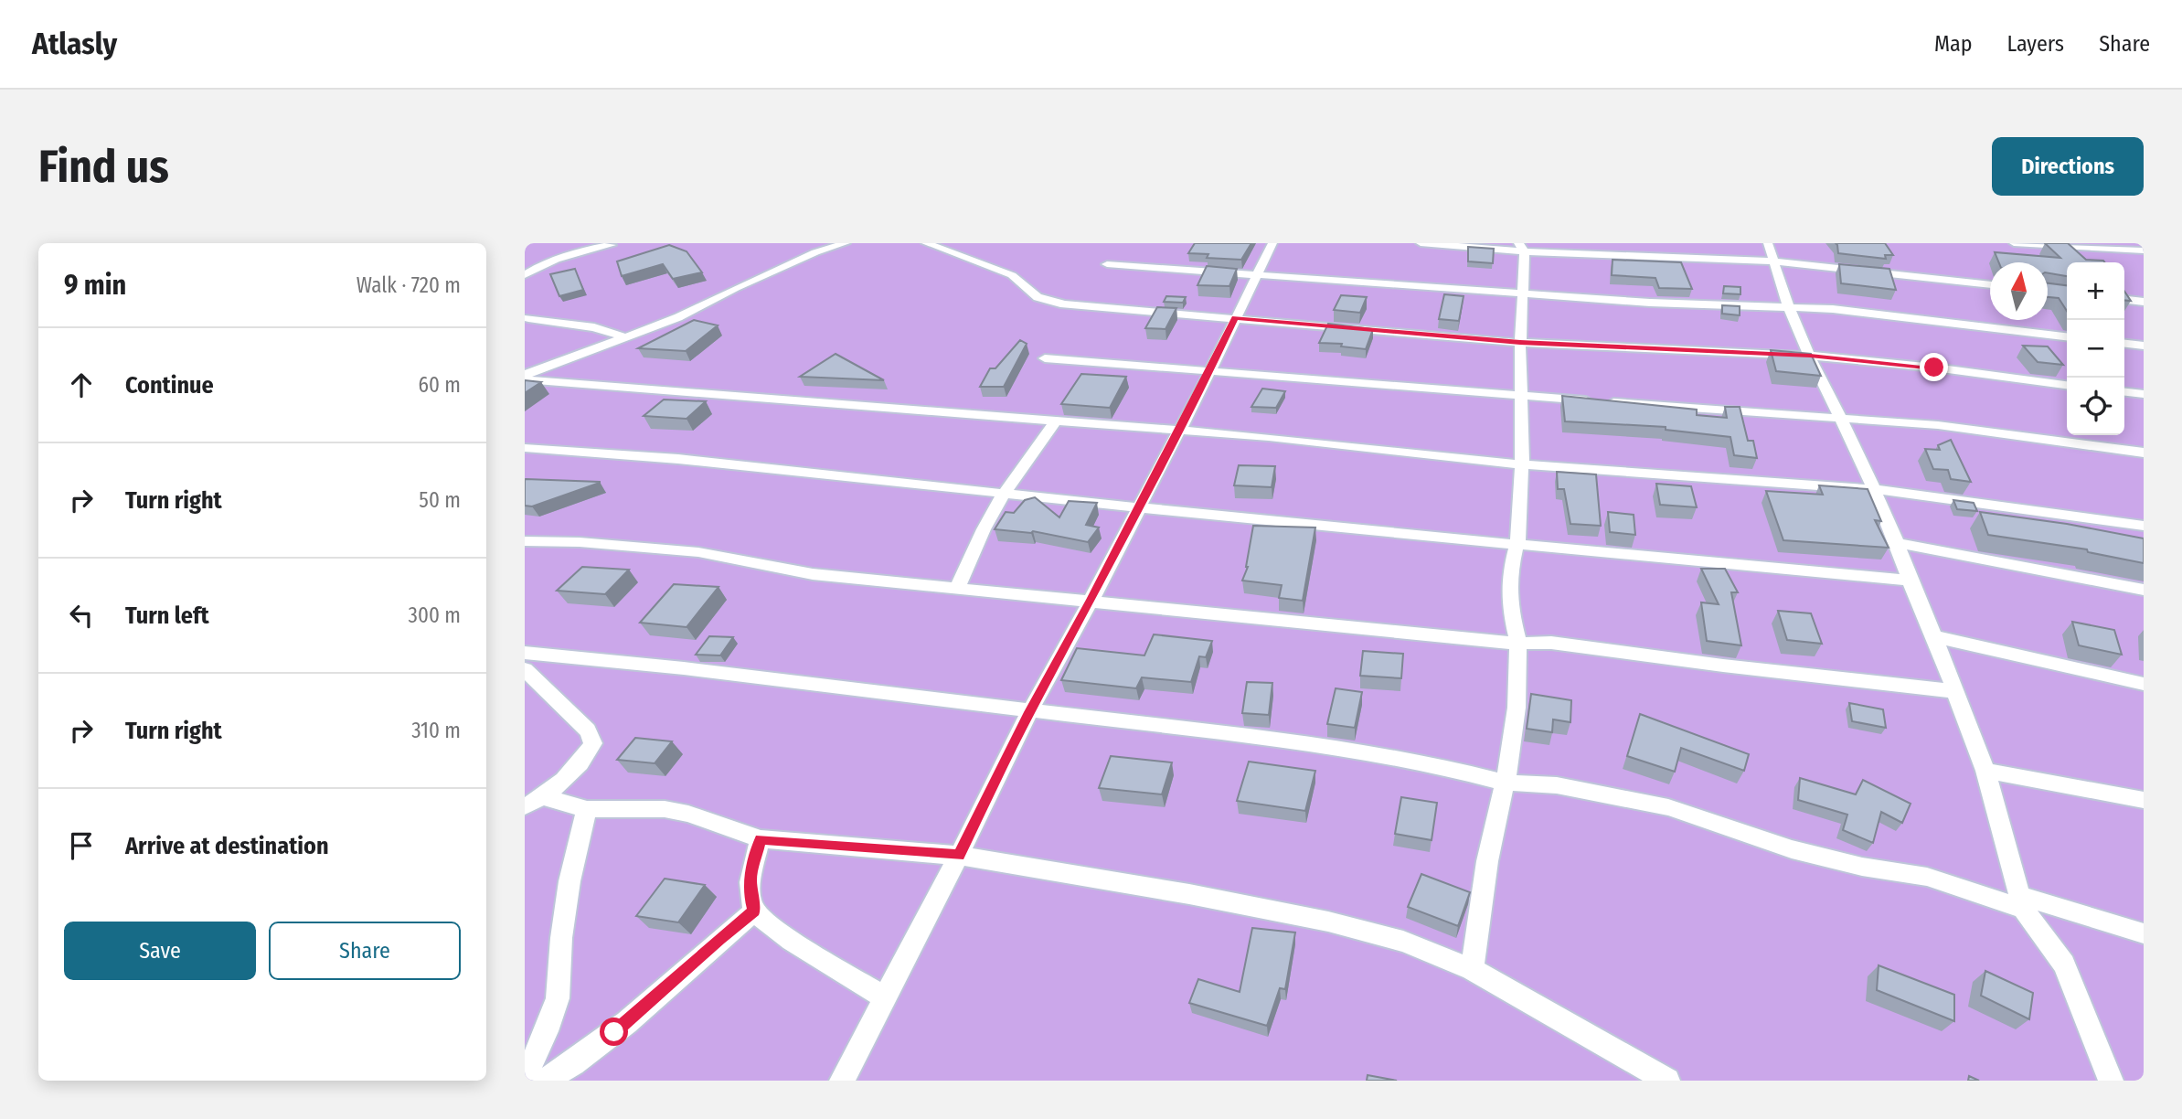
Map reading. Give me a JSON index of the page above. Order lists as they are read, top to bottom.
{
  "north": "top",
  "page": {
    "header": "Atlasly",
    "nav": ["Map", "Layers", "Share"],
    "buttons": [
      "Directions",
      ["Save", "Share"]
    ],
    "title": "Find us",
    "heading": ["9 min", "Walk · 720 m"],
    "map_buttons": ["+", "−"],
    "list": [
      ["Continue", "60 m"],
      ["Turn right", "50 m"],
      ["Turn left", "300 m"],
      ["Turn right", "310 m"],
      "Arrive at destination"
    ]
  }
}
